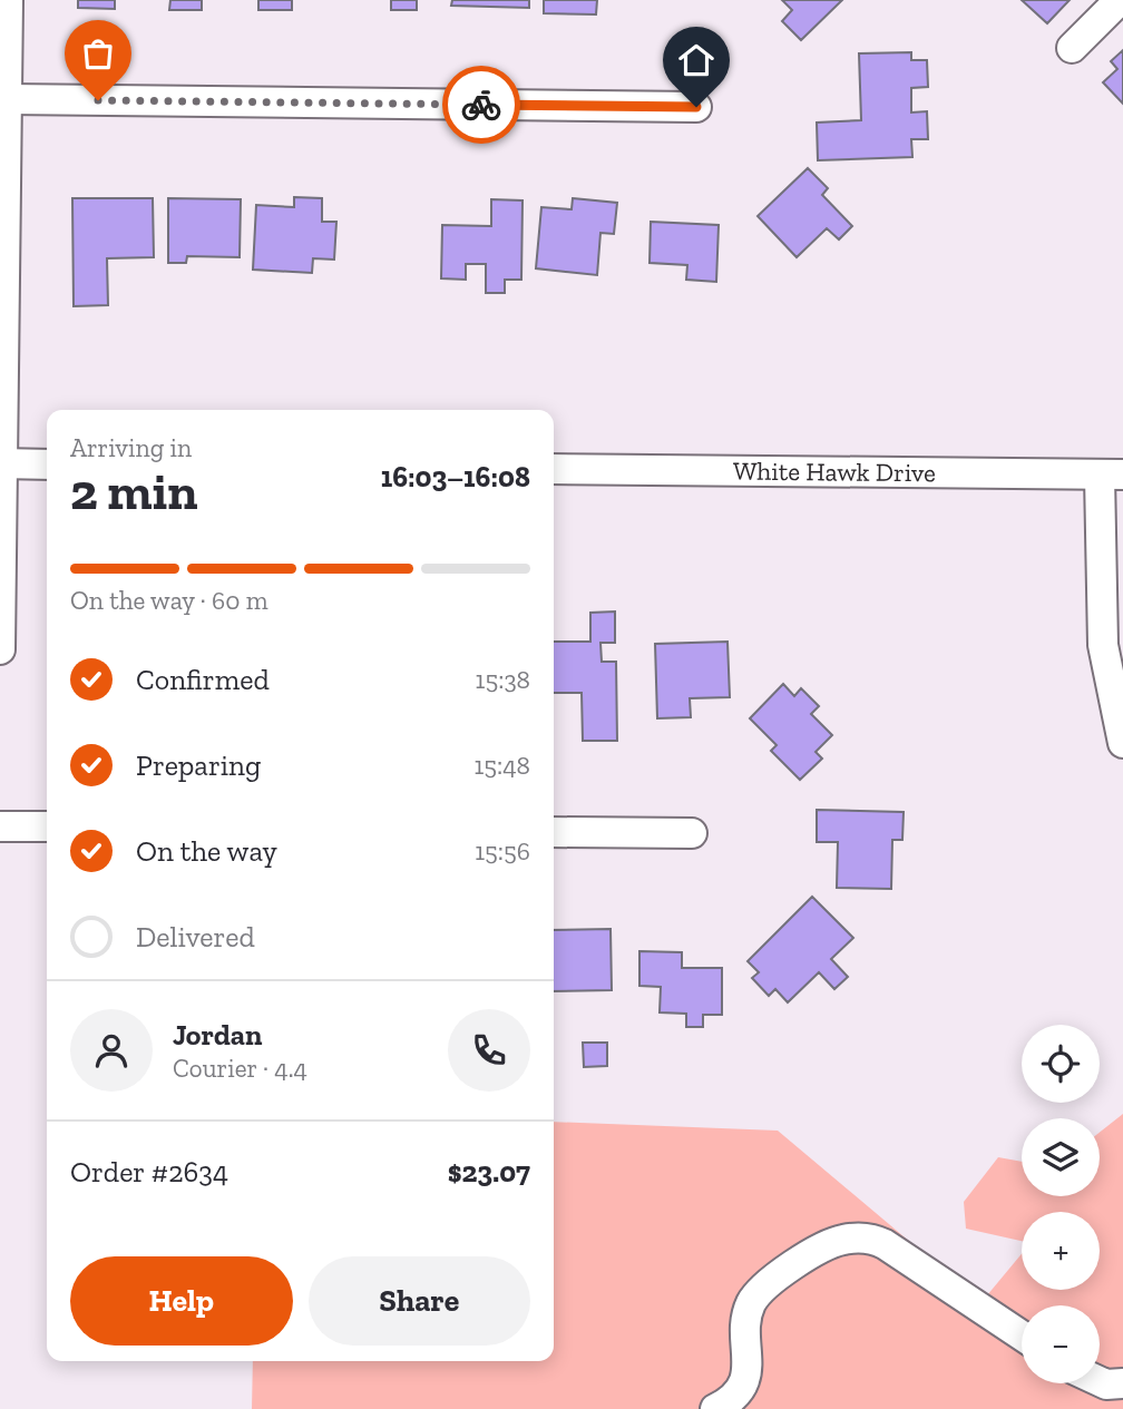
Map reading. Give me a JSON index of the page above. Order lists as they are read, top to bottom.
{
  "streets": {
    "street": ["White Hawk Drive"]
  },
  "page": {
    "heading": ["2 min", "Arriving in", "16:03–16:08"],
    "panel": [
      "Jordan",
      "Courier · 4.4",
      "Order #2634",
      "$23.07"
    ],
    "bar": "On the way · 60 m",
    "list": [
      ["Confirmed", "15:38"],
      ["Preparing", "15:48"],
      ["On the way", "15:56"],
      "Delivered"
    ],
    "map_buttons": ["+", "−"],
    "buttons": ["Help", "Share"]
  }
}
